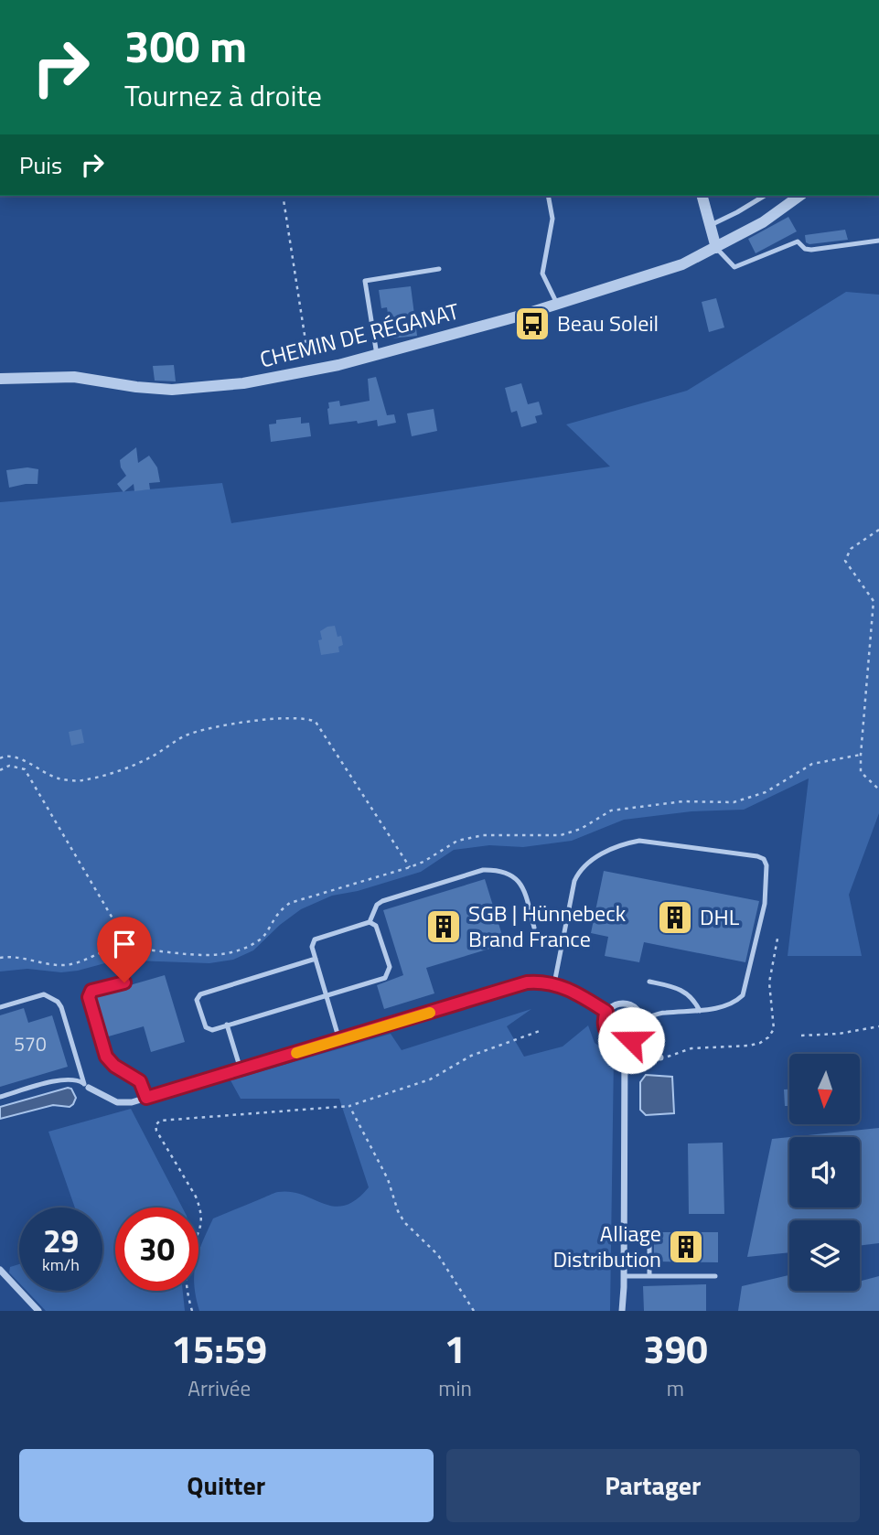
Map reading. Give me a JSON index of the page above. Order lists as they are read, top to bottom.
{
  "streets": {
    "street": ["CHEMIN DE RÉGANAT"]
  },
  "places": {
    "bus stop": ["Beau Soleil"],
    "building": ["DHL", "SGB | Hünnebeck Brand France", "Alliage Distribution"]
  },
  "house_numbers": ["570"],
  "north": "bottom",
  "page": {
    "turn": ["300 m", "Tournez à droite"],
    "then": "Puis",
    "speed": "29 km/h",
    "limit": "30",
    "eta": [
      "15:59",
      "Arrivée",
      "1",
      "min",
      "390",
      "m"
    ],
    "buttons": ["Quitter", "Partager"]
  }
}
